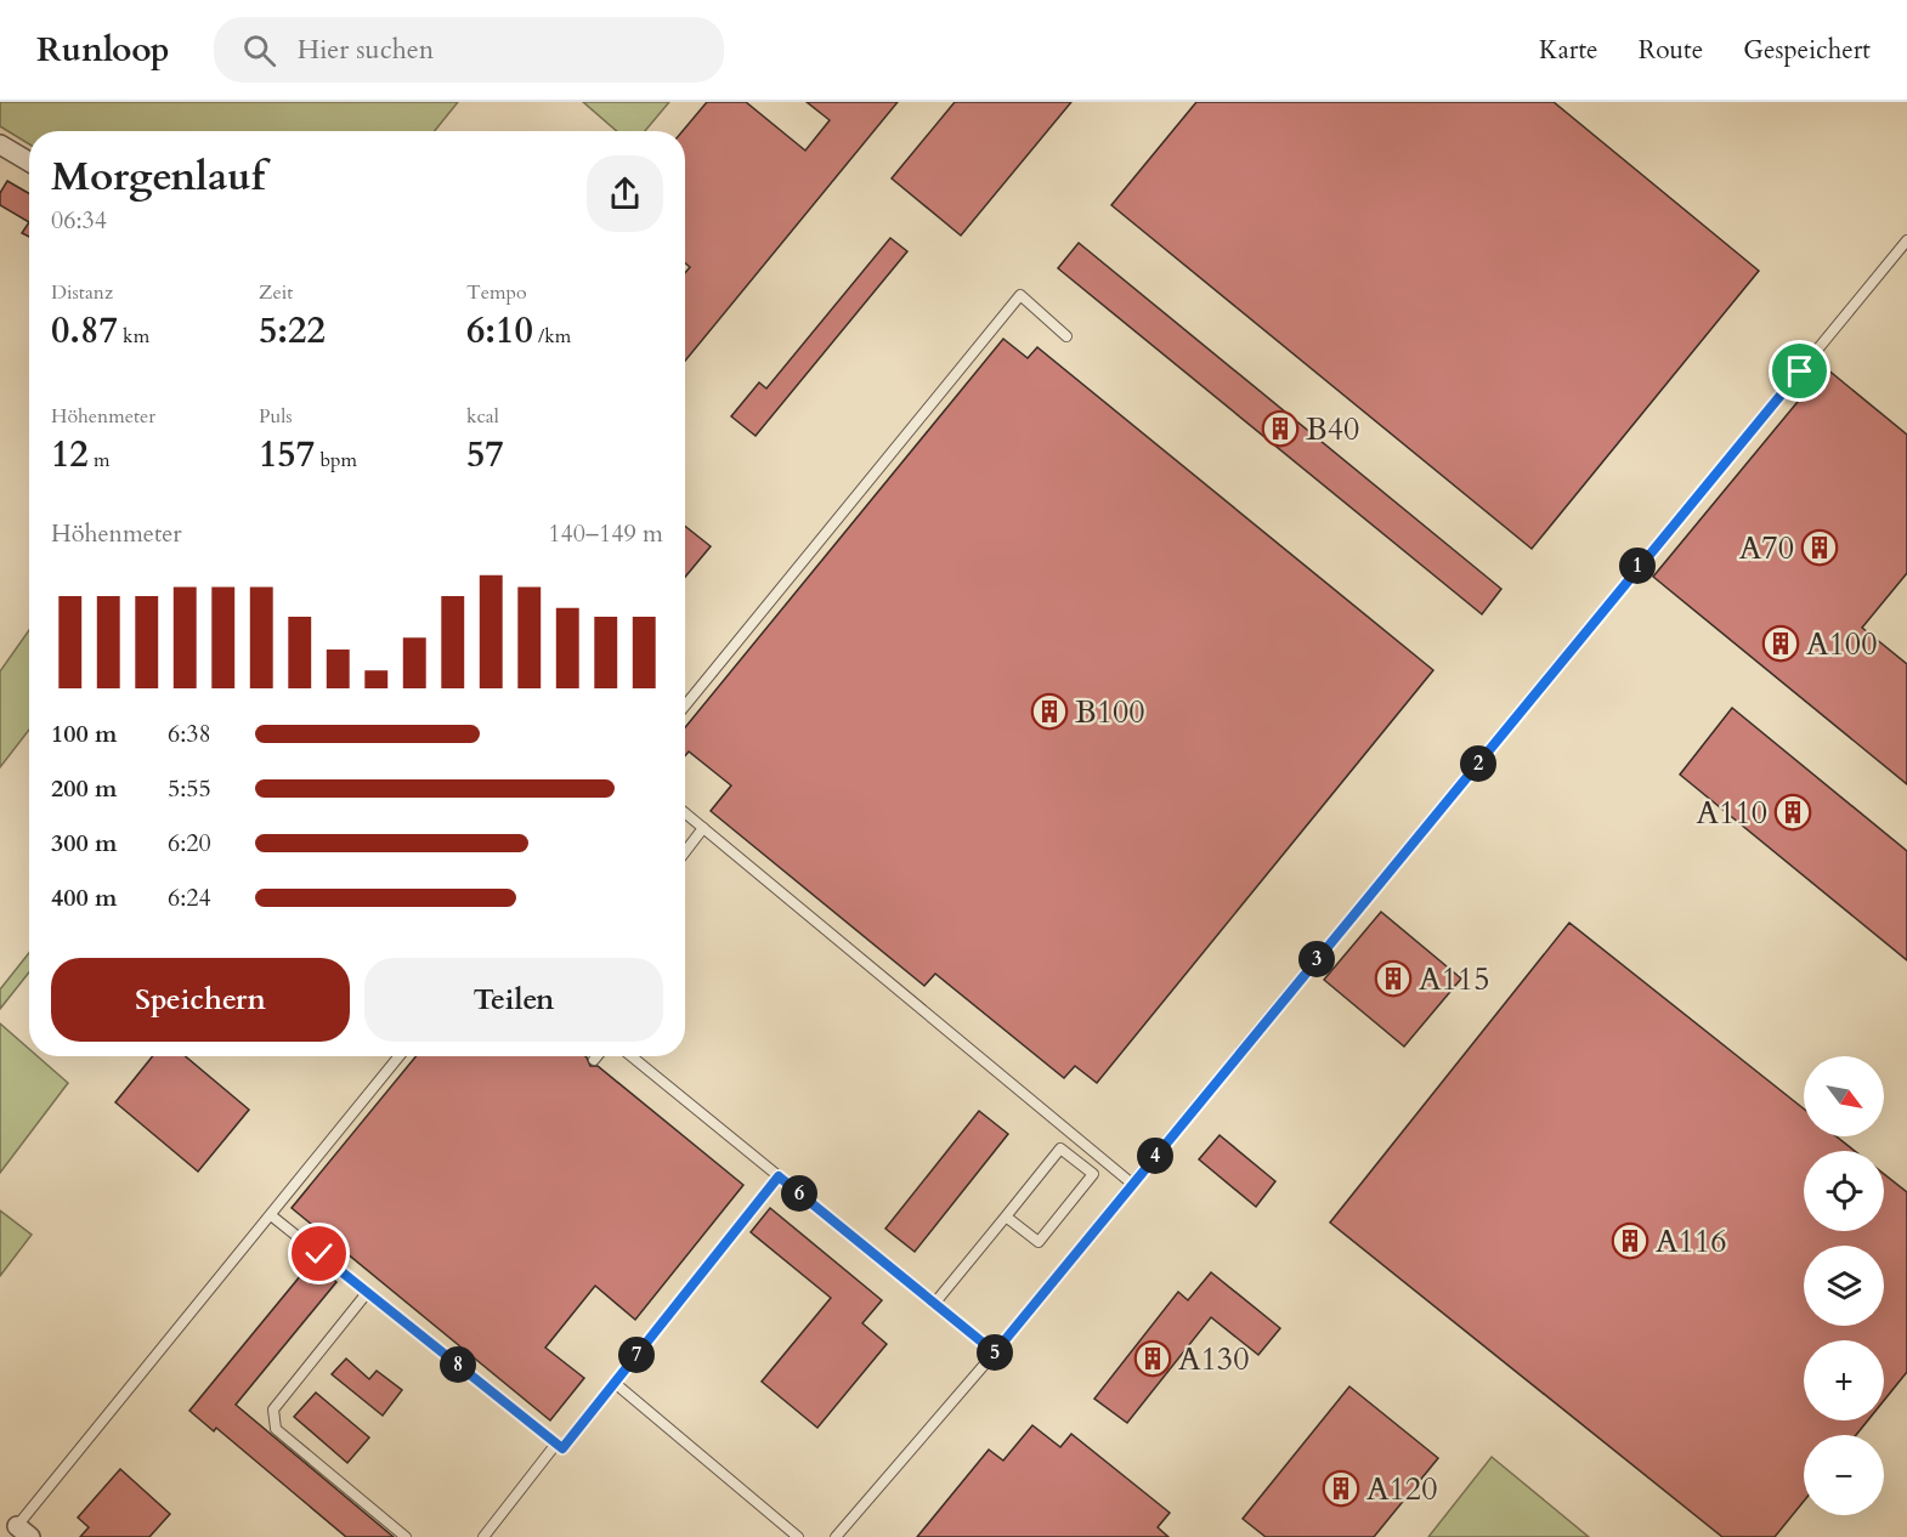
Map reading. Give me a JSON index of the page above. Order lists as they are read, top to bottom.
{
  "places": {
    "building": [
      "B40",
      "A70",
      "A100",
      "B100",
      "A110",
      "A115",
      "A116",
      "A130",
      "A120"
    ]
  },
  "north": "bottom right",
  "page": {
    "header": "Runloop",
    "search": "Hier suchen",
    "nav": ["Karte", "Route", "Gespeichert"],
    "heading": ["Morgenlauf", "06:34"],
    "stats": [
      ["Distanz", "0.87 km"],
      ["Zeit", "5:22"],
      ["Tempo", "6:10 /km"],
      ["Höhenmeter", "12 m"],
      ["Puls", "157 bpm"],
      ["kcal", "57"]
    ],
    "chart": ["Höhenmeter", "140–149 m"],
    "pins": [
      "1",
      "2",
      "3",
      "4",
      "6",
      "5",
      "7",
      "8"
    ],
    "list": [
      {
        "name": "100 m",
        "note": "6:38"
      },
      {
        "name": "200 m",
        "note": "5:55"
      },
      {
        "name": "300 m",
        "note": "6:20"
      },
      {
        "name": "400 m",
        "note": "6:24"
      }
    ],
    "buttons": ["Speichern", "Teilen"],
    "map_buttons": ["+", "−"]
  }
}
